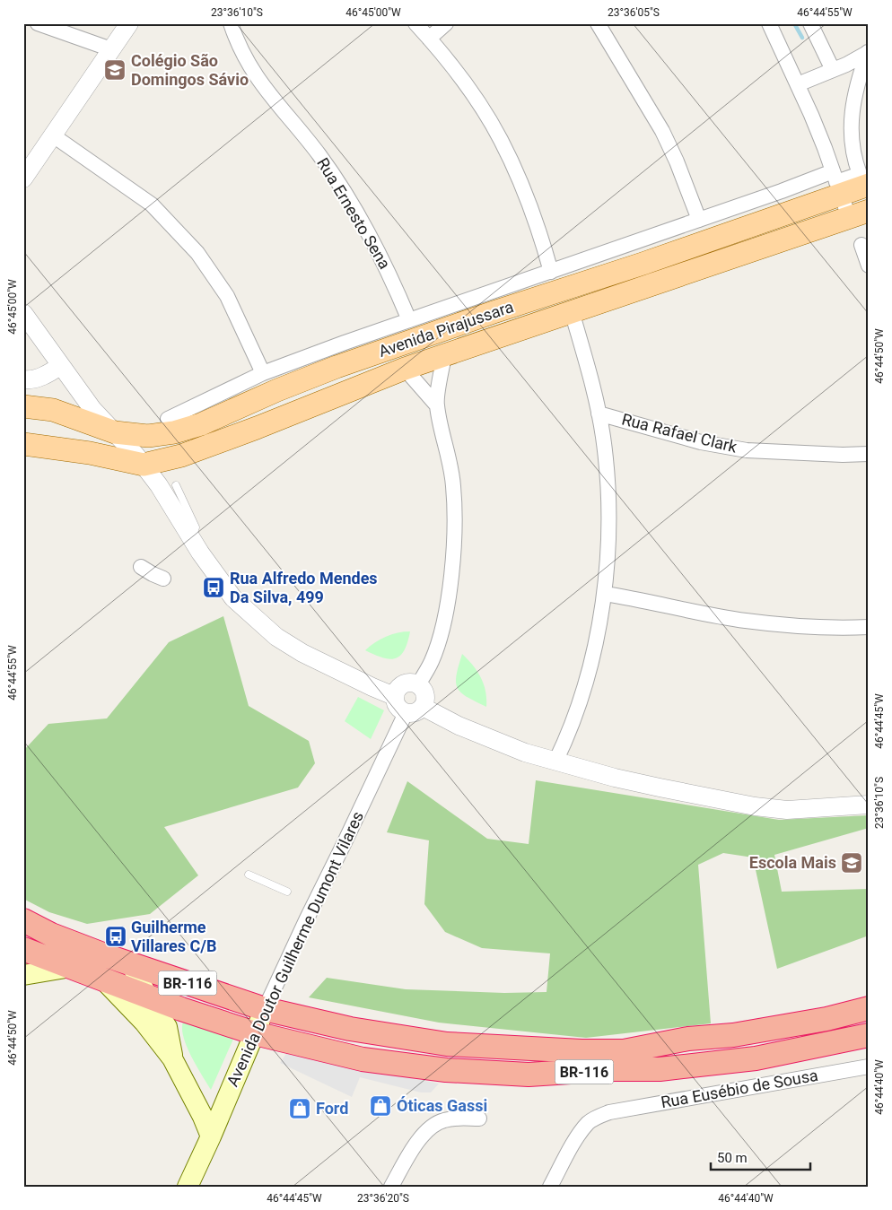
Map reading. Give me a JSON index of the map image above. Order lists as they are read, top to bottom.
{
  "streets": {
    "highway": ["BR-116"],
    "main road": ["Avenida Pirajussara", "Avenida Doutor Guilherme Dumont Vilares"],
    "street": ["Rua Ernesto Sena", "Rua Rafael Clark", "Rua Eusébio de Sousa"]
  },
  "crossings": [
    ["Rua Ernesto Sena", "Avenida Pirajussara"],
    ["Avenida Doutor Guilherme Dumont Vilares", "BR-116"]
  ],
  "places": {
    "school or university": ["Colégio São Domingos Sávio", "Escola Mais"],
    "bus stop": ["Rua Alfredo Mendes Da Silva, 499", "Guilherme Villares C/B"],
    "shop": ["Óticas Gassi", "Ford"]
  },
  "scale_bar": "50 m",
  "coordinates": [
    "23°36'10\"S",
    "46°45'00\"W",
    "23°36'05\"S",
    "46°44'55\"W",
    "46°44'50\"W",
    "46°44'45\"W",
    "46°44'40\"W",
    "23°36'20\"S"
  ]
}
